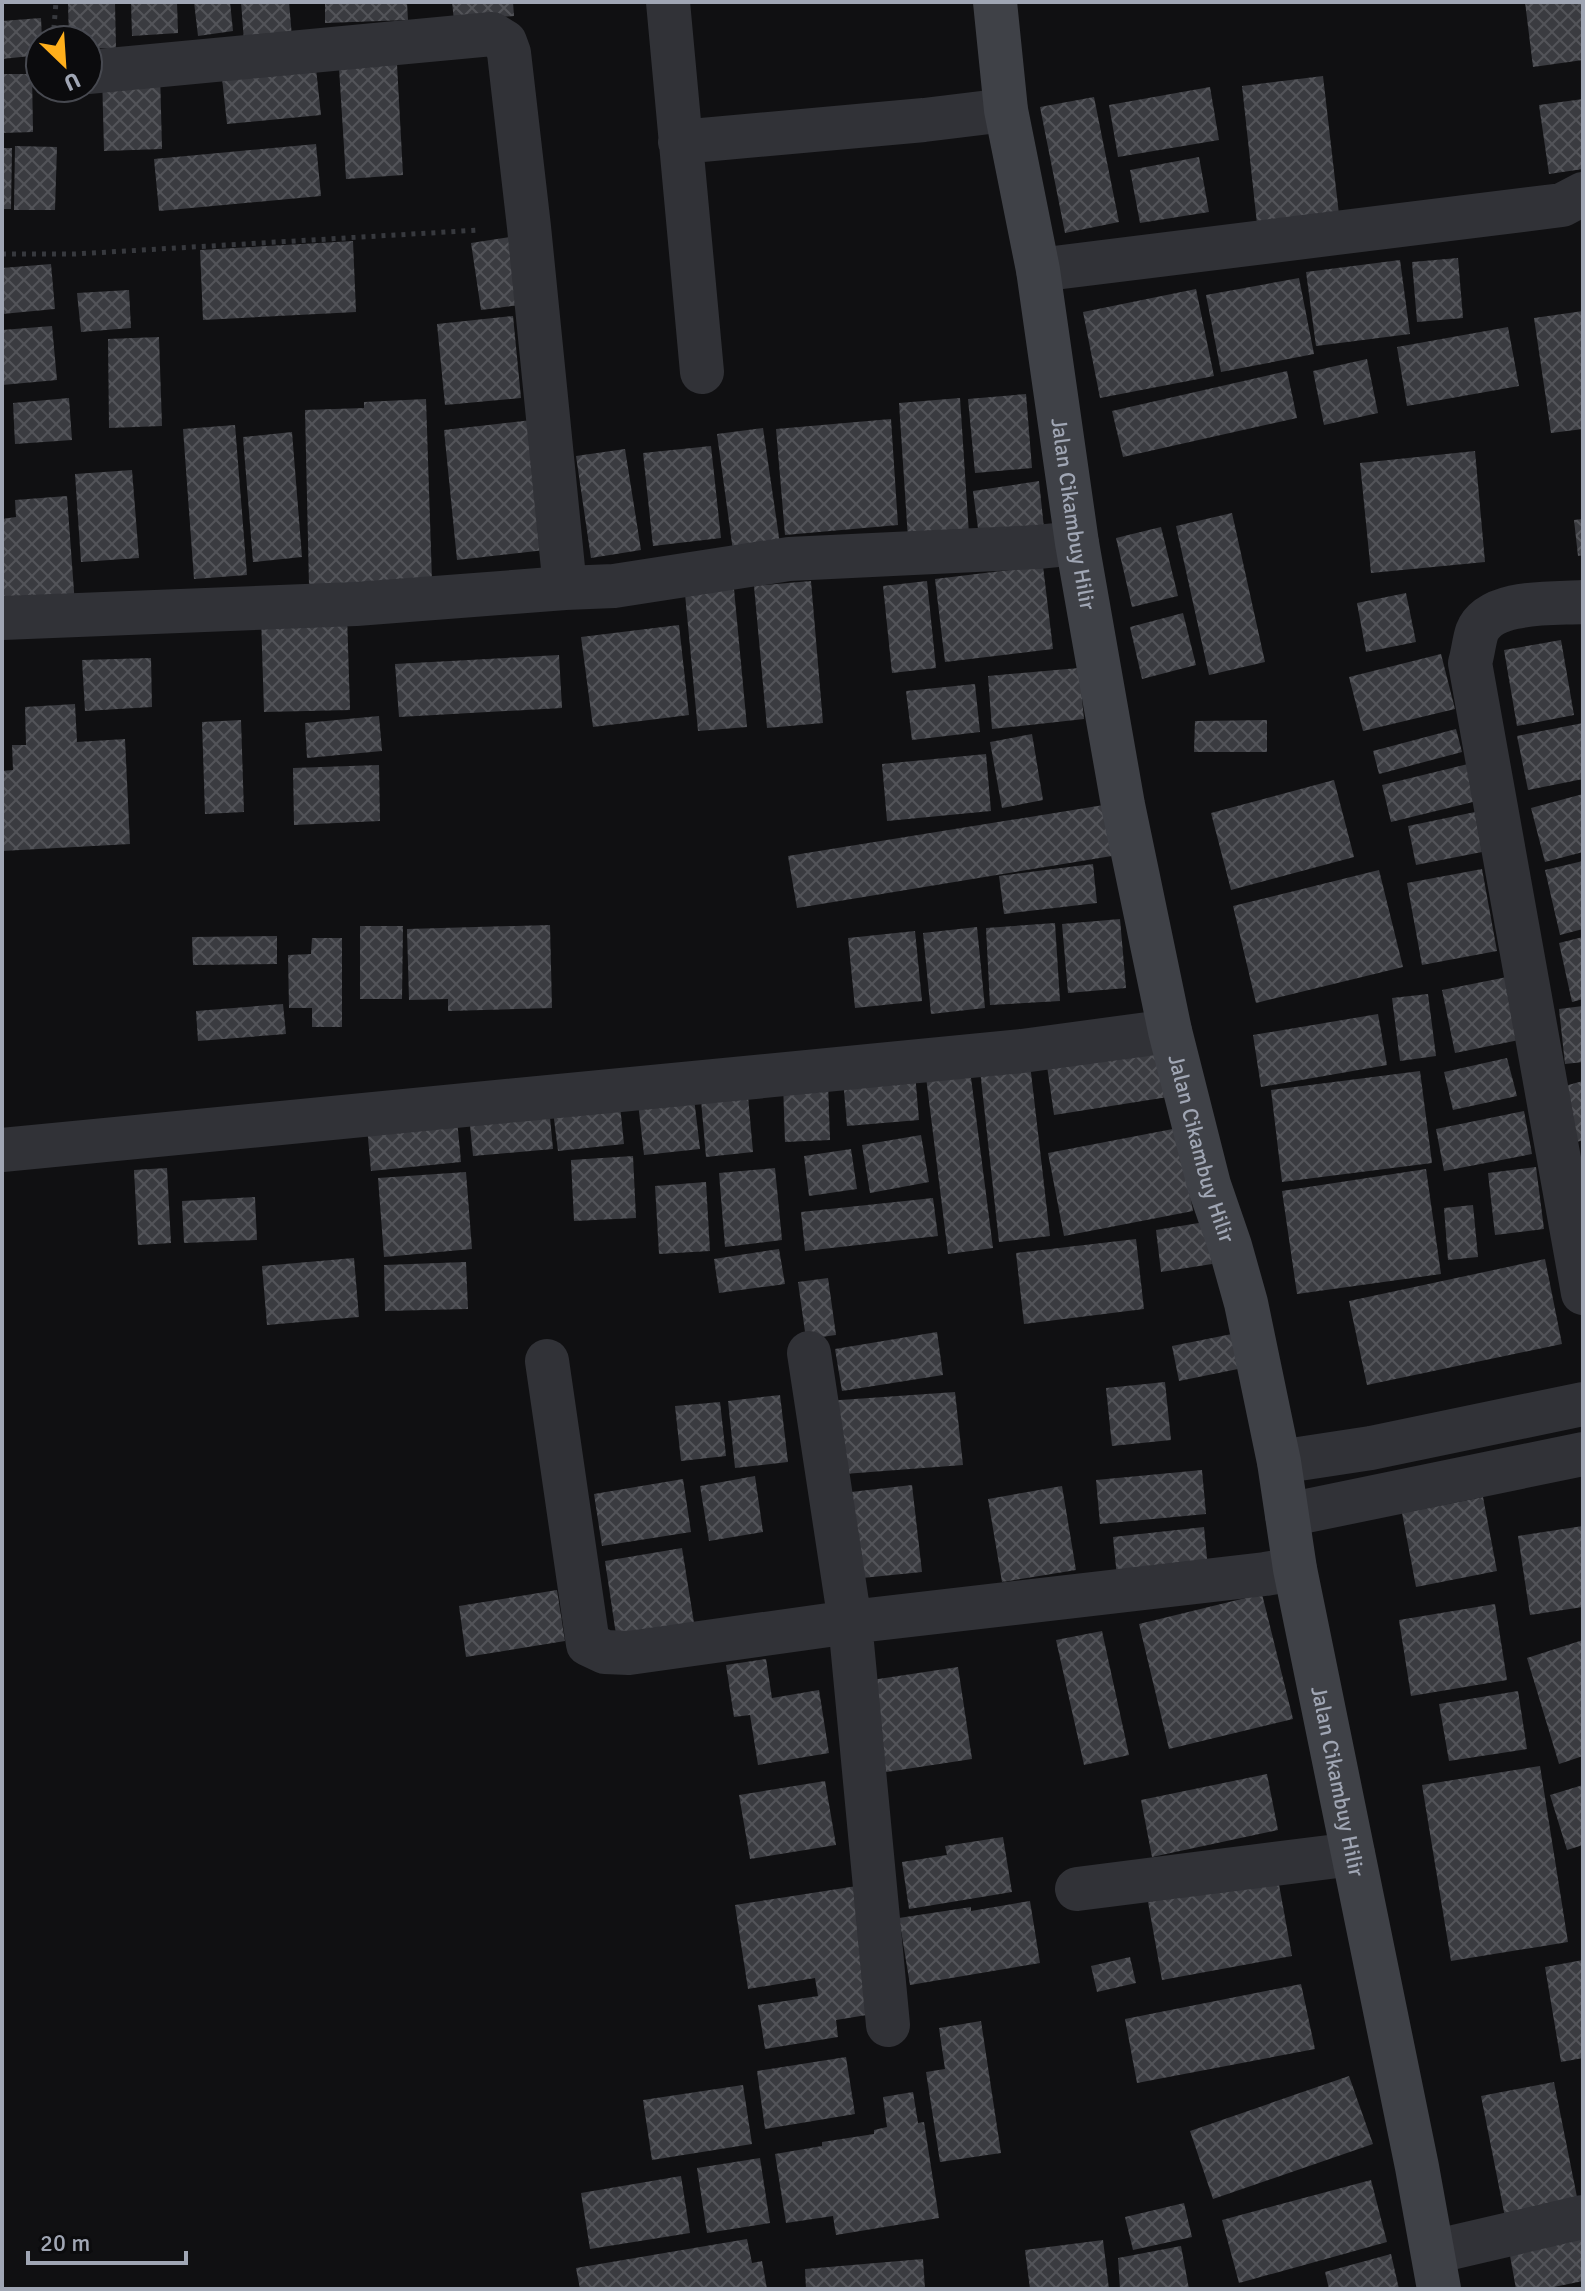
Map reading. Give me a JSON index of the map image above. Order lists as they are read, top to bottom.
{
  "streets": {
    "street": ["Jalan Cikambuy Hilir"]
  },
  "scale_bar": "20 m",
  "north": "bottom right"
}
